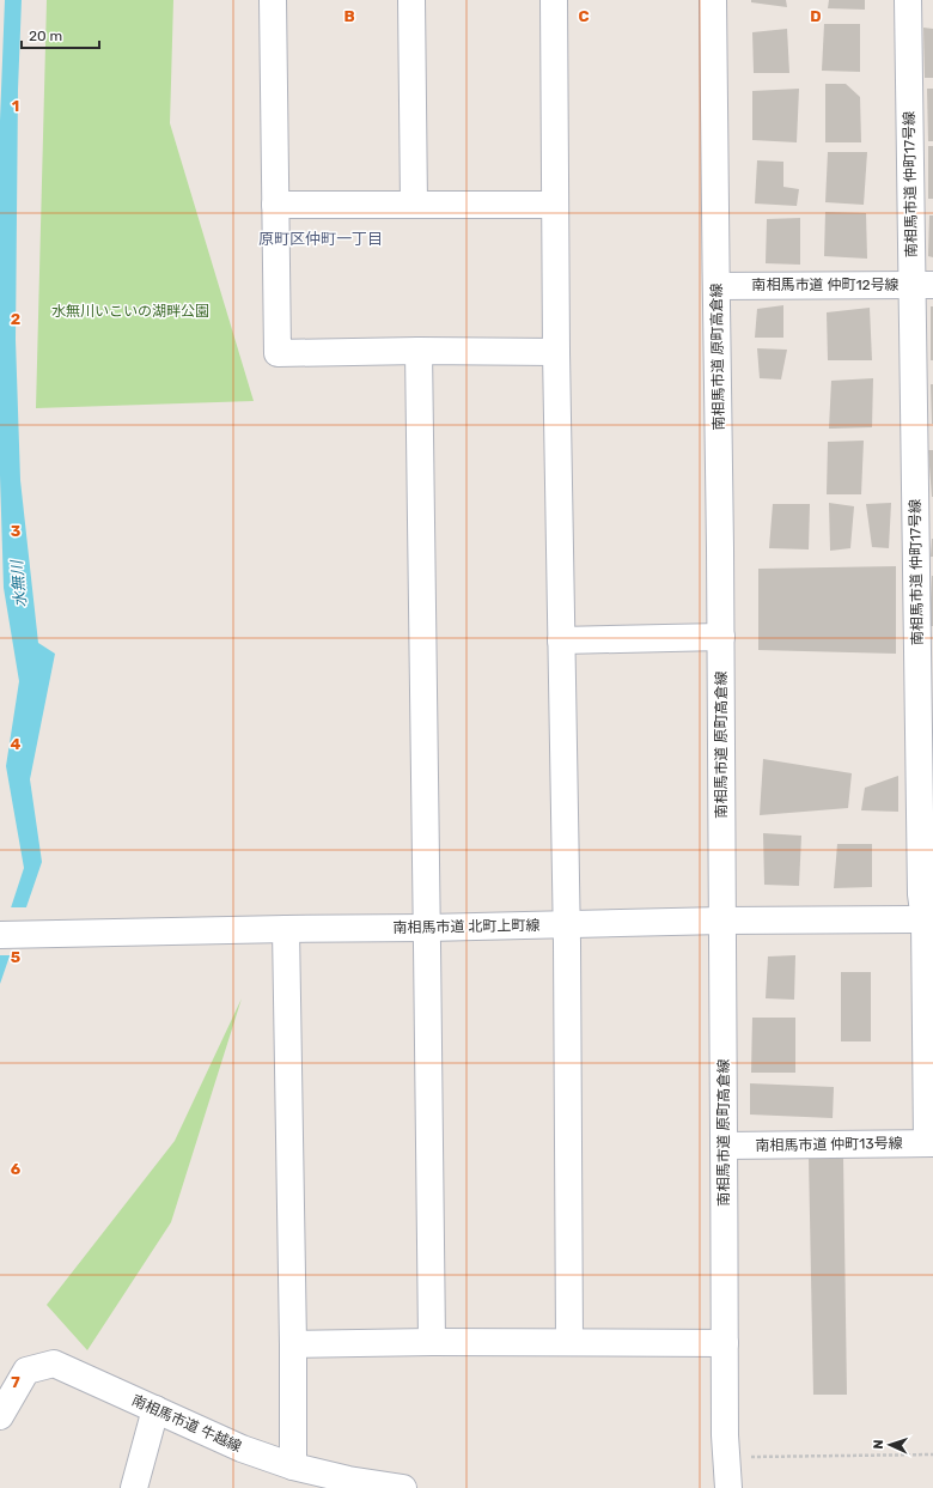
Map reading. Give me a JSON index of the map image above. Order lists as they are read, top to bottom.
{
  "streets": {
    "street": [
      "南相馬市道 仲町17号線",
      "南相馬市道 仲町12号線",
      "南相馬市道 原町高倉線",
      "南相馬市道 北町上町線",
      "南相馬市道 仲町13号線",
      "南相馬市道 牛越線"
    ]
  },
  "crossings": [
    ["南相馬市道 仲町17号線", "南相馬市道 仲町12号線"],
    ["南相馬市道 仲町17号線", "南相馬市道 北町上町線"],
    ["南相馬市道 仲町17号線", "南相馬市道 仲町13号線"],
    ["南相馬市道 仲町12号線", "南相馬市道 原町高倉線"],
    ["南相馬市道 原町高倉線", "南相馬市道 北町上町線"],
    ["南相馬市道 原町高倉線", "南相馬市道 仲町13号線"]
  ],
  "districts": ["原町区仲町一丁目"],
  "water": ["水無川"],
  "parks": ["水無川いこいの湖畔公園"],
  "scale_bar": "20 m",
  "north": "left",
  "grid": {
    "columns": ["B", "C", "D"],
    "rows": [
      "1",
      "2",
      "3",
      "4",
      "5",
      "6",
      "7"
    ]
  }
}
